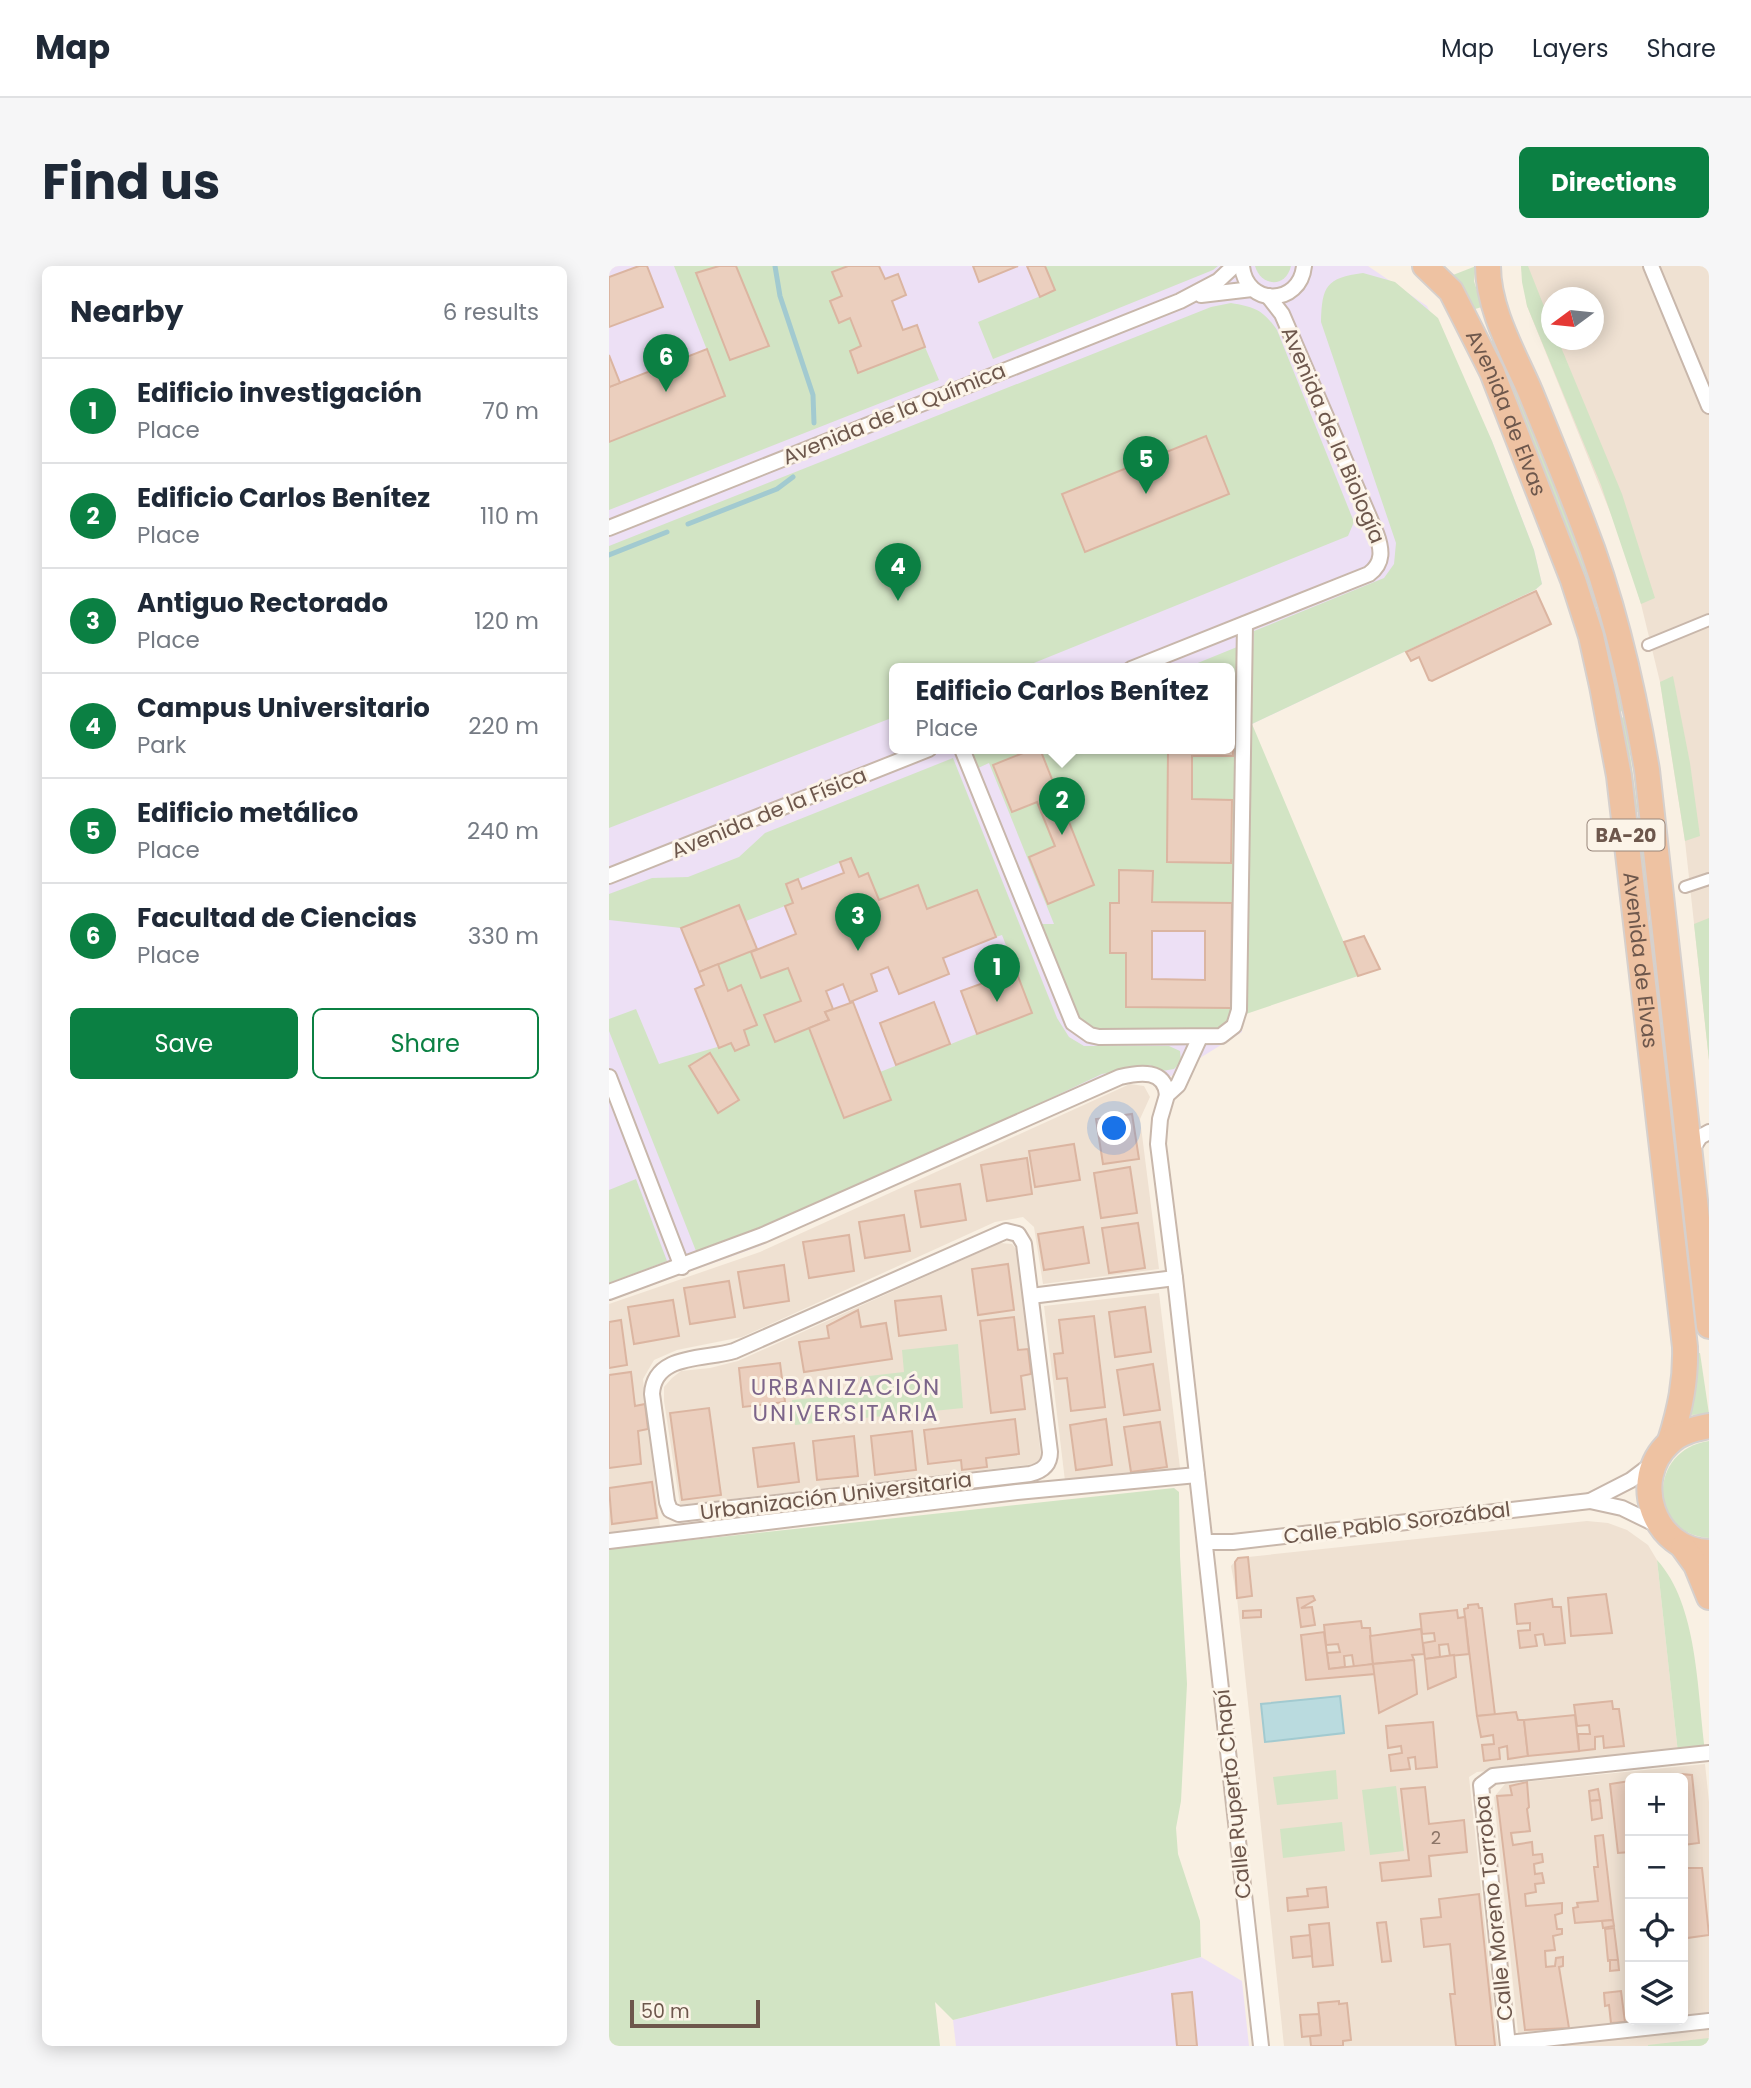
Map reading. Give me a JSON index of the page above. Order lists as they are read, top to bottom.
{
  "streets": {
    "highway": ["Avenida de Elvas", "BA-20"],
    "street": [
      "Avenida de la Química",
      "Avenida de la Biología",
      "Avenida de la Física",
      "Urbanización Universitaria",
      "Calle Pablo Sorozábal",
      "Calle Ruperto Chapí",
      "Calle Moreno Torroba"
    ]
  },
  "crossings": [
    ["Avenida de Elvas", "Calle Pablo Sorozábal"],
    ["Calle Pablo Sorozábal", "Calle Ruperto Chapí"]
  ],
  "districts": ["URBANIZACIÓN UNIVERSITARIA"],
  "house_numbers": ["2"],
  "scale_bar": "50 m",
  "north": "left",
  "page": {
    "header": "Map",
    "nav": ["Map", "Layers", "Share"],
    "title": "Find us",
    "buttons": [
      "Directions",
      ["Save", "Share"]
    ],
    "heading": ["Nearby", "6 results"],
    "pins": [
      "6",
      "5",
      "4",
      "2",
      "3",
      "1"
    ],
    "list": [
      {
        "mark": "1",
        "name": "Edificio investigación",
        "note": "Place",
        "value": "70 m"
      },
      {
        "mark": "2",
        "name": "Edificio Carlos Benítez",
        "note": "Place",
        "value": "110 m"
      },
      {
        "mark": "3",
        "name": "Antiguo Rectorado",
        "note": "Place",
        "value": "120 m"
      },
      {
        "mark": "4",
        "name": "Campus Universitario",
        "note": "Park",
        "value": "220 m"
      },
      {
        "mark": "5",
        "name": "Edificio metálico",
        "note": "Place",
        "value": "240 m"
      },
      {
        "mark": "6",
        "name": "Facultad de Ciencias",
        "note": "Place",
        "value": "330 m"
      }
    ],
    "popup": ["Edificio Carlos Benítez", "Place"],
    "map_buttons": ["+", "−"],
    "scale": "50 m"
  }
}
